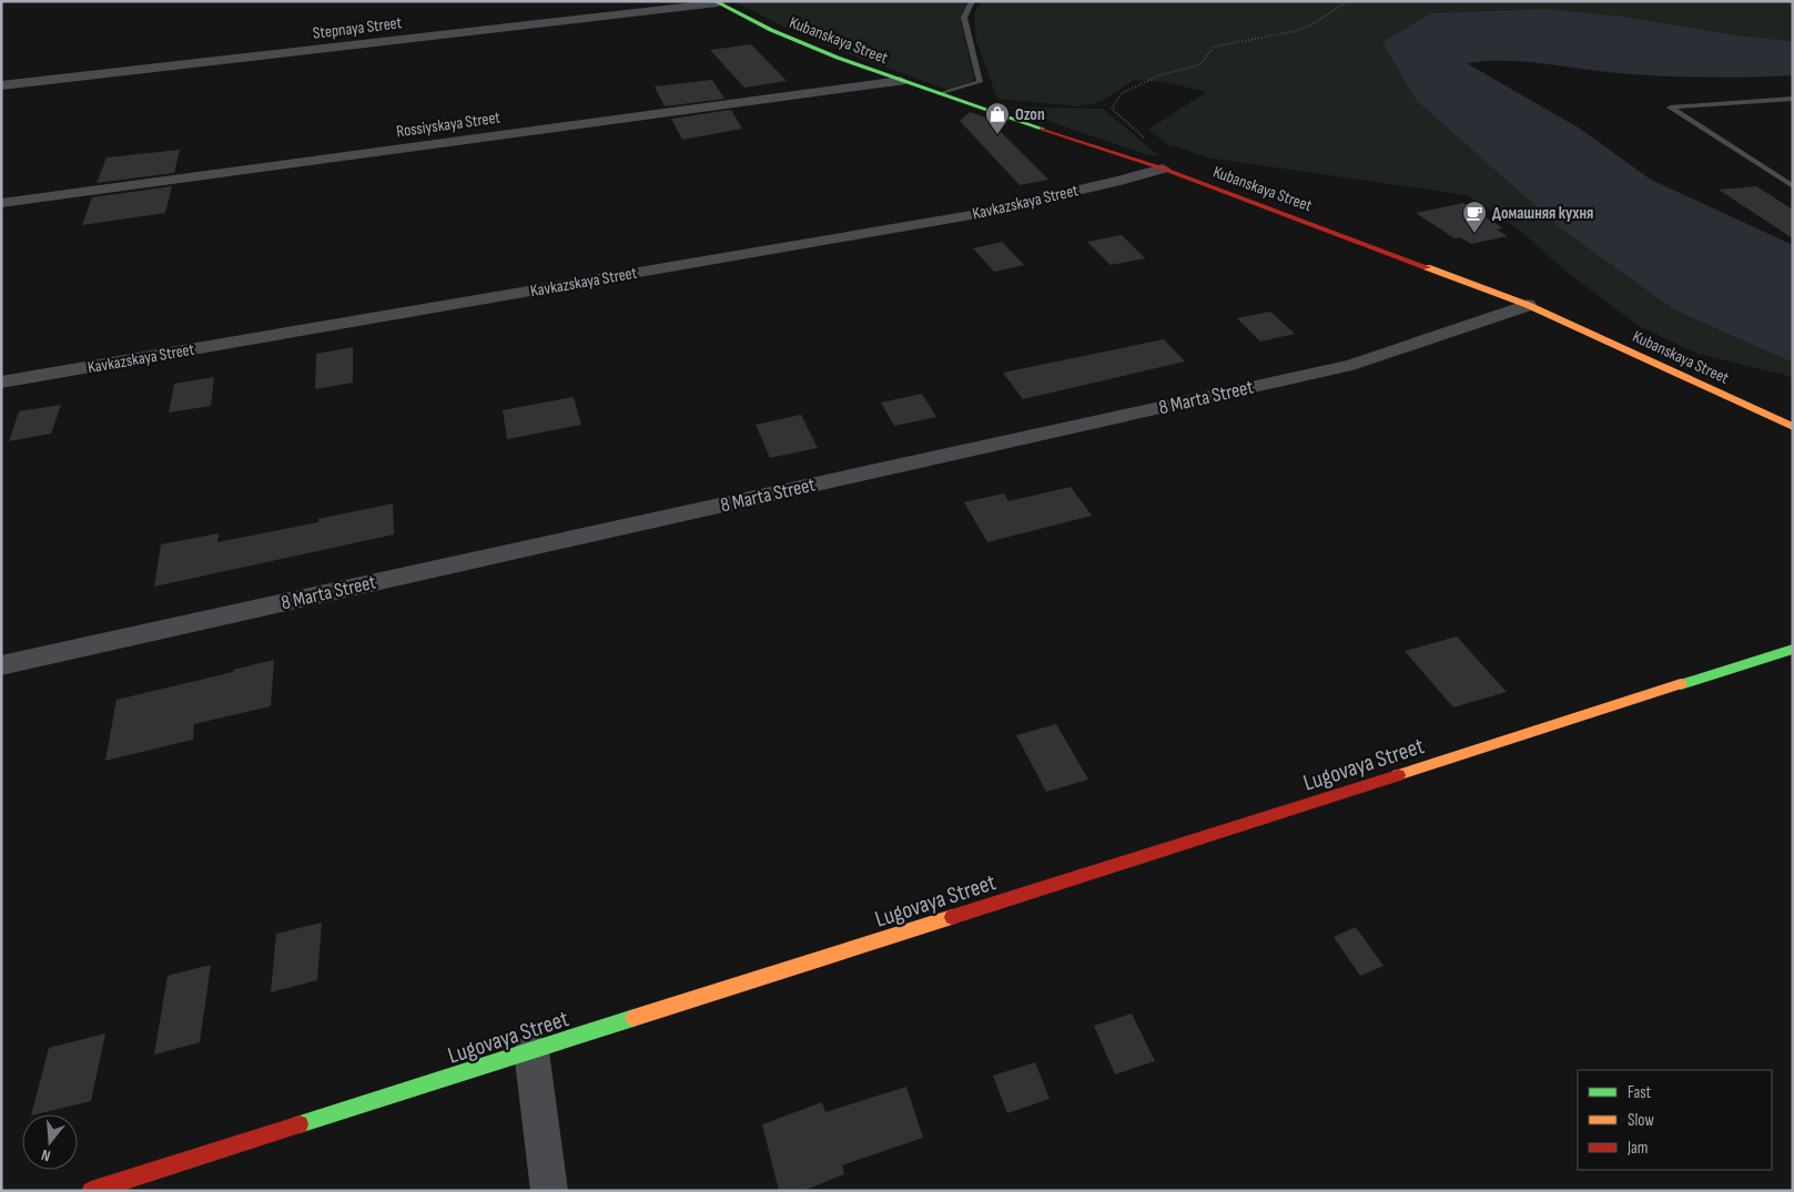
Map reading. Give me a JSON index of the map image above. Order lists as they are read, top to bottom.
{
  "streets": {
    "main road": ["Kubanskaya Street", "Lugovaya Street"],
    "street": [
      "Stepnaya Street",
      "Rossiyskaya Street",
      "Kavkazskaya Street",
      "8 Marta Street"
    ]
  },
  "crossings": [
    ["Stepnaya Street", "Kubanskaya Street"],
    ["Kubanskaya Street", "Rossiyskaya Street"],
    ["Kubanskaya Street", "Kavkazskaya Street"],
    ["Kubanskaya Street", "8 Marta Street"]
  ],
  "places": {
    "shop": ["Ozon"],
    "cafe": ["Домашняя кухня"]
  },
  "legend": ["Fast", "Slow", "Jam"],
  "north": "bottom"
}
